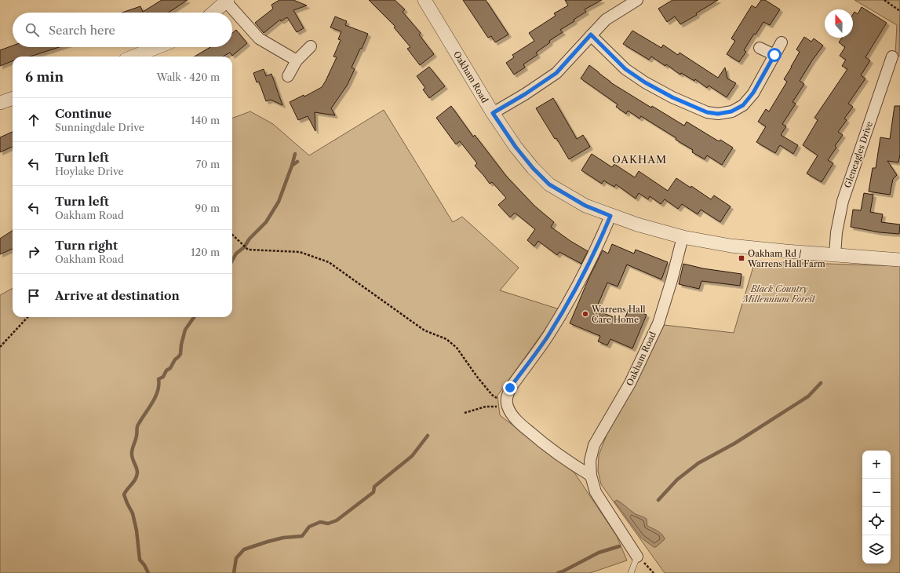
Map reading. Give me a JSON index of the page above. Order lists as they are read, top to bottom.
{
  "streets": {
    "street": ["Oakham Road", "Gleneagles Drive"]
  },
  "crossings": [
    ["Oakham Road", "Gleneagles Drive"]
  ],
  "districts": ["OAKHAM"],
  "parks": ["Black Country Millennium Forest"],
  "places": {
    "transit": ["Oakham Rd / Warrens Hall Farm"],
    "other": ["Warrens Hall Care Home"]
  },
  "north": "top",
  "page": {
    "search": "Search here",
    "heading": ["6 min", "Walk · 420 m"],
    "list": [
      ["Continue", "Sunningdale Drive", "140 m"],
      ["Turn left", "Hoylake Drive", "70 m"],
      ["Turn left", "Oakham Road", "90 m"],
      ["Turn right", "Oakham Road", "120 m"],
      "Arrive at destination"
    ],
    "map_buttons": ["+", "−"]
  }
}
